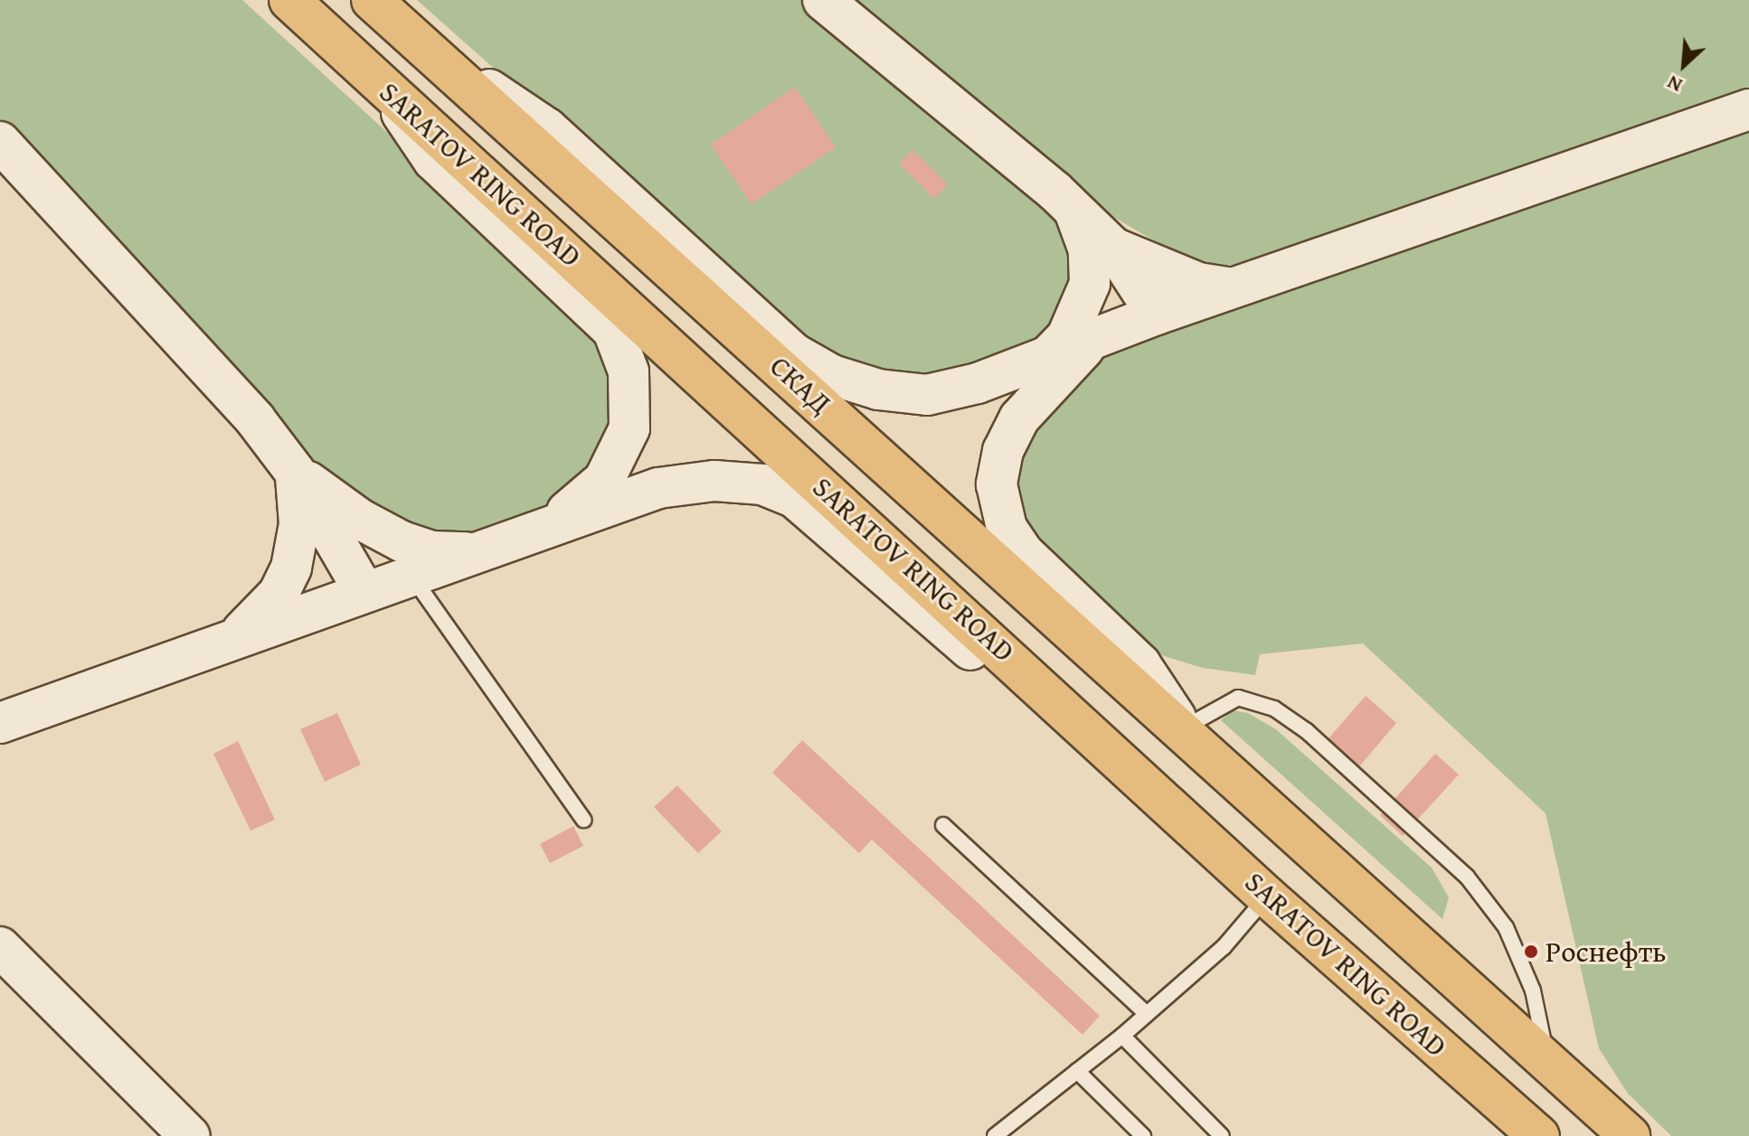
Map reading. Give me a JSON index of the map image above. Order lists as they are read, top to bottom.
{
  "streets": {
    "highway": ["SARATOV RING ROAD", "СКАД"]
  },
  "crossings": [
    ["SARATOV RING ROAD", "СКАД"]
  ],
  "places": ["Роснефть"],
  "north": "bottom left"
}
